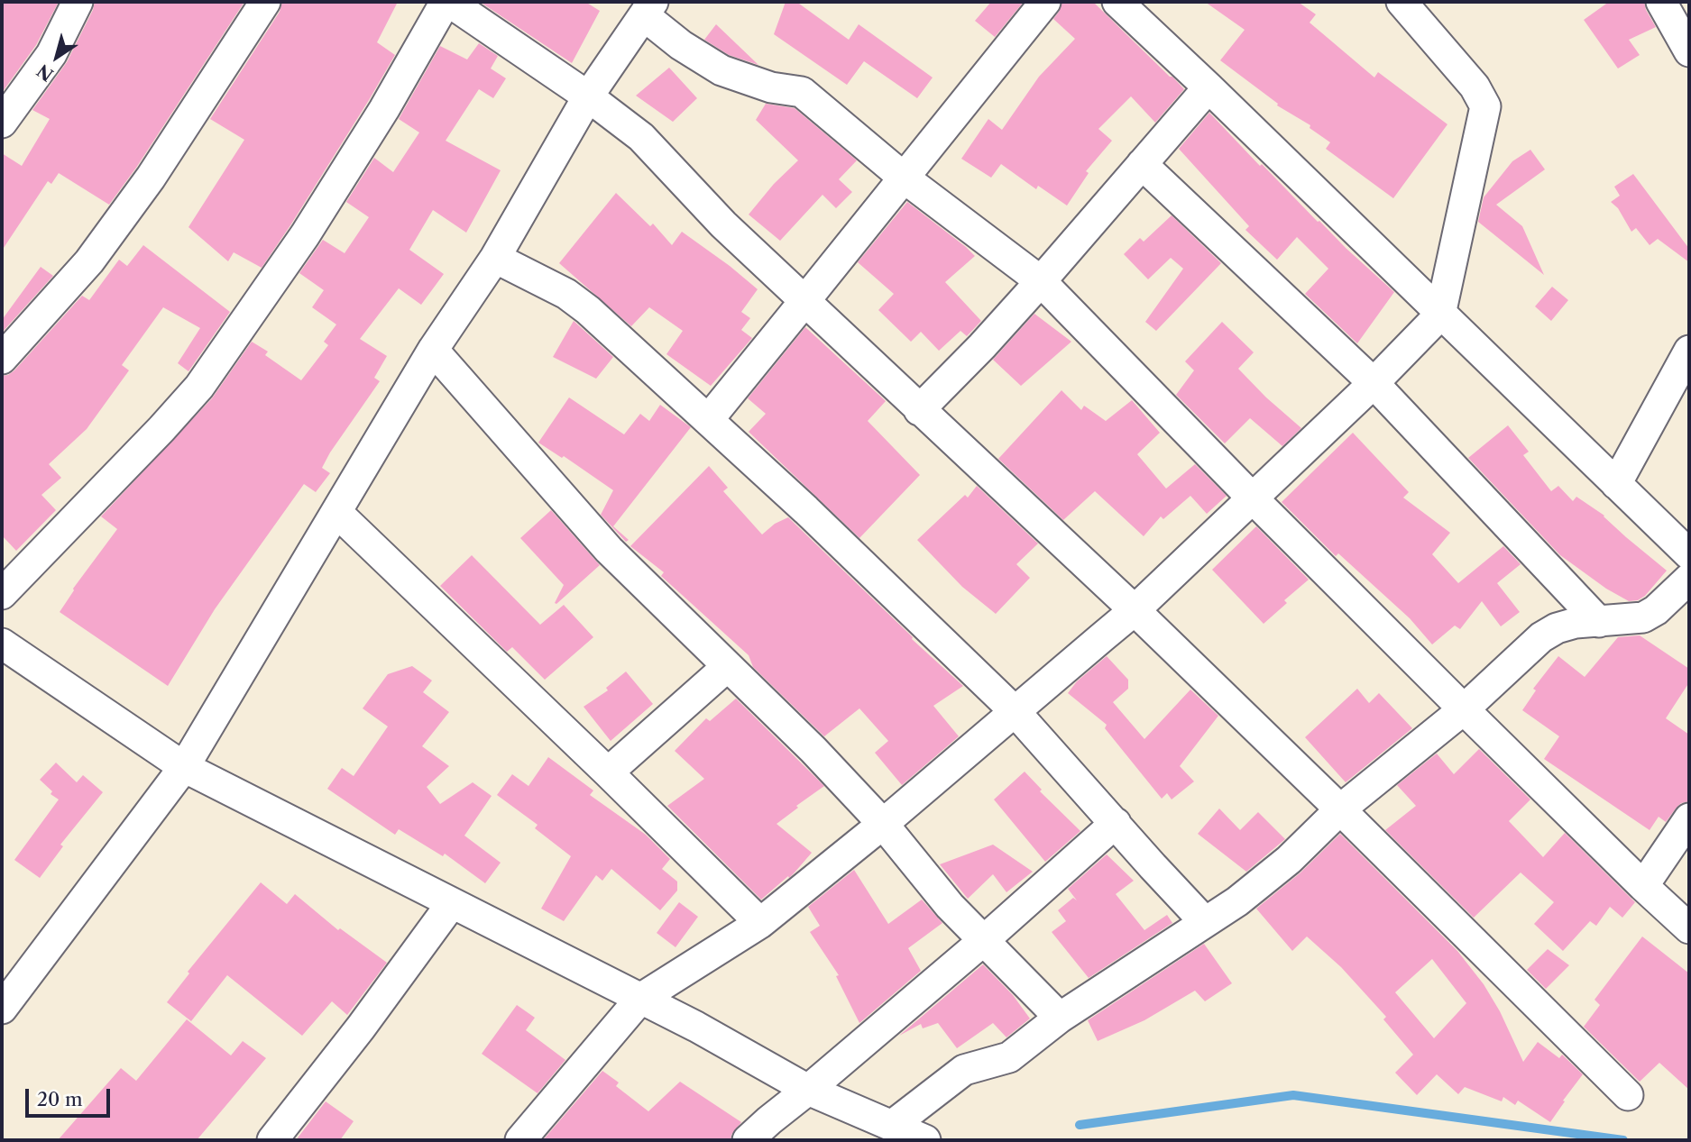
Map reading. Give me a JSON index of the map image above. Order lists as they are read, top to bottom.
{
  "scale_bar": "20 m",
  "north": "bottom left"
}
